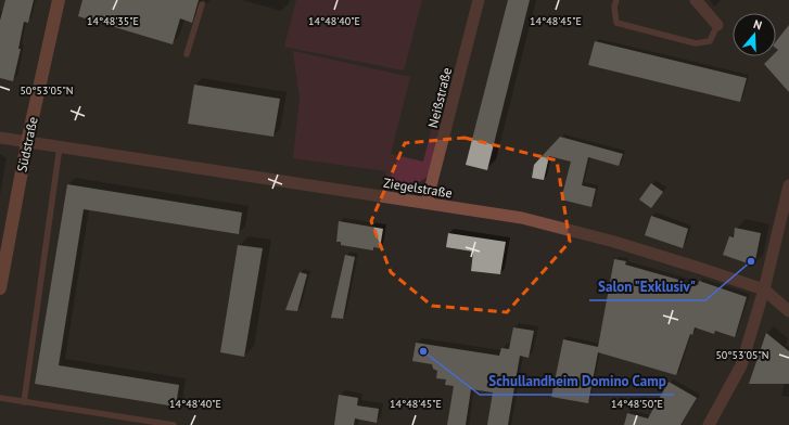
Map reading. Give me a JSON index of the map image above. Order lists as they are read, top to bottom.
{
  "streets": {
    "main road": ["Südstraße"],
    "street": ["Neißstraße", "Ziegelstraße"]
  },
  "crossings": [
    ["Neißstraße", "Ziegelstraße"],
    ["Südstraße", "Ziegelstraße"]
  ],
  "places": ["Salon \"Exklusiv\"", "Schullandheim Domino Camp"],
  "north": "top",
  "coordinates": [
    "14°48'35\"E",
    "14°48'40\"E",
    "14°48'45\"E",
    "50°53'05\"N",
    "14°48'50\"E"
  ]
}
